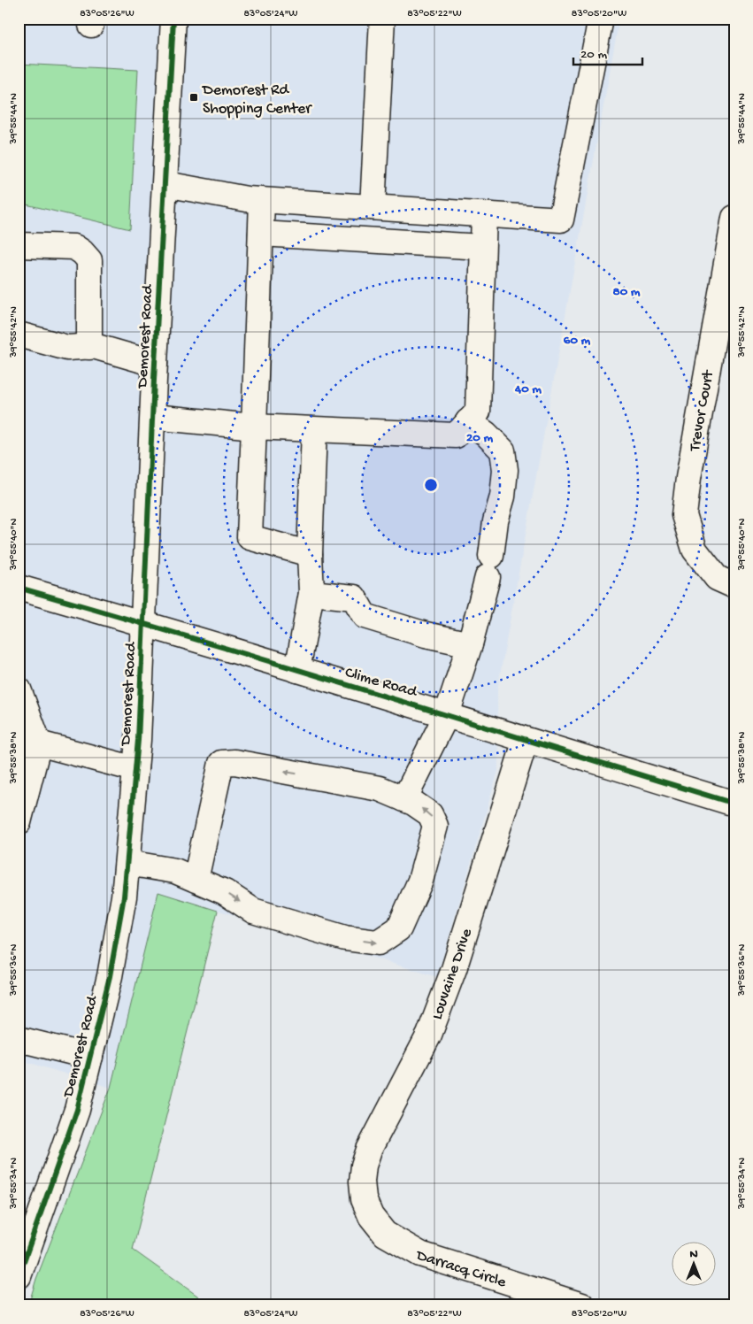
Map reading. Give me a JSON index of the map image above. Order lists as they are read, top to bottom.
{
  "streets": {
    "street": [
      "Demorest Road",
      "Trevor Court",
      "Clime Road",
      "Louvaine Drive",
      "Darracq Circle"
    ]
  },
  "crossings": [
    ["Demorest Road", "Clime Road"],
    ["Clime Road", "Louvaine Drive"],
    ["Louvaine Drive", "Darracq Circle"]
  ],
  "places": {
    "transit": ["Demorest Rd Shopping Center"]
  },
  "scale_bar": "20 m",
  "north": "top",
  "coordinates": [
    "83°05'26\"W",
    "83°05'24\"W",
    "83°05'22\"W",
    "83°05'20\"W",
    "39°55'44\"N",
    "39°55'42\"N",
    "39°55'40\"N",
    "39°55'38\"N",
    "39°55'36\"N",
    "39°55'34\"N"
  ],
  "rings": [
    "80 m",
    "60 m",
    "40 m",
    "20 m"
  ]
}
